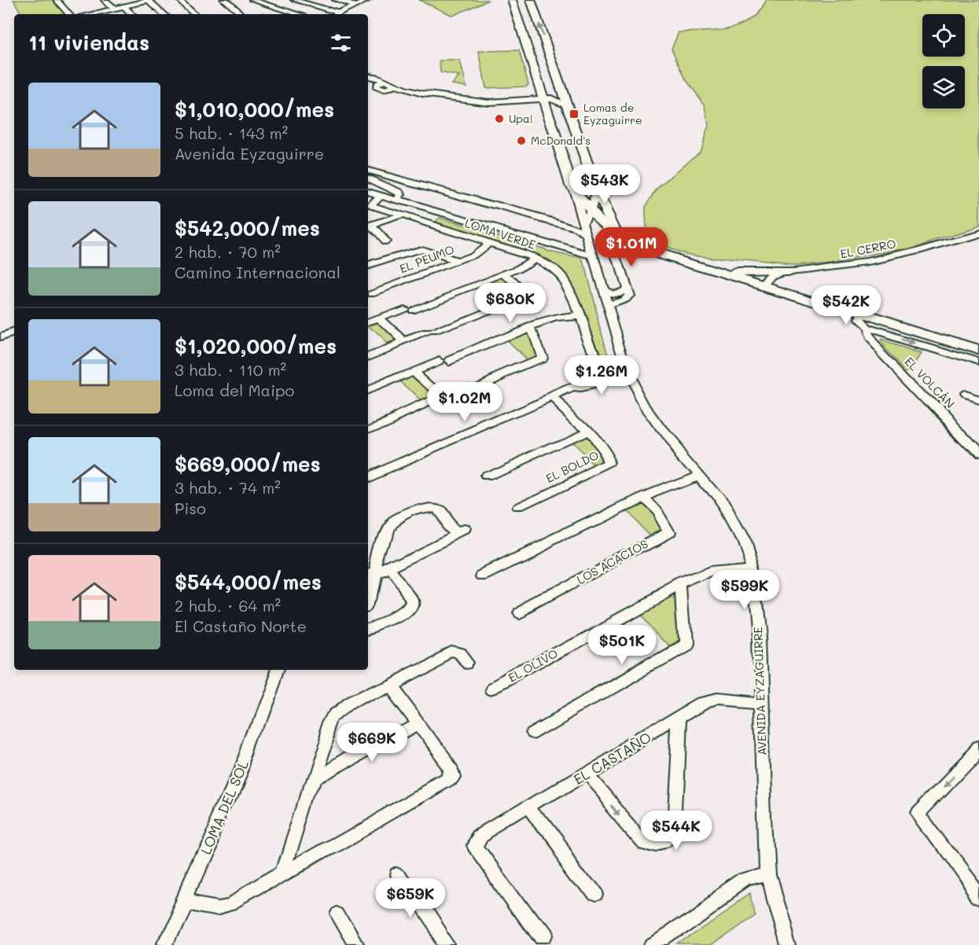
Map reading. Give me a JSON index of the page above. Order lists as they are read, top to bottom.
{
  "streets": {
    "street": [
      "LOMA VERDE",
      "EL CERRO",
      "EL PEUMO",
      "EL VOLCÁN",
      "EL BOLDO",
      "LOS ACACIOS",
      "EL OLIVO",
      "AVENIDA EYZAGUIRRE",
      "EL CASTAÑO",
      "LOMA DEL SOL"
    ]
  },
  "crossings": [
    ["LOMA VERDE", "EL PEUMO"],
    ["EL OLIVO", "AVENIDA EYZAGUIRRE"],
    ["AVENIDA EYZAGUIRRE", "EL CASTAÑO"]
  ],
  "places": {
    "transit": ["Lomas de Eyzaguirre"],
    "other": ["Upa!", "McDonald's"]
  },
  "page": {
    "heading": "11 viviendas",
    "list": [
      {
        "name": "$1,010,000/mes",
        "note": "5 hab. · 143 m² · Avenida Eyzaguirre"
      },
      {
        "name": "$542,000/mes",
        "note": "2 hab. · 70 m² · Camino Internacional"
      },
      {
        "name": "$1,020,000/mes",
        "note": "3 hab. · 110 m² · Loma del Maipo"
      },
      {
        "name": "$669,000/mes",
        "note": "3 hab. · 74 m² · Piso"
      },
      {
        "name": "$544,000/mes",
        "note": "2 hab. · 64 m² · El Castaño Norte"
      }
    ],
    "price": [
      "$543K",
      "$1.01M",
      "$680K",
      "$542K",
      "$1.26M",
      "$1.02M",
      "$599K",
      "$501K",
      "$669K",
      "$544K",
      "$659K"
    ]
  }
}
